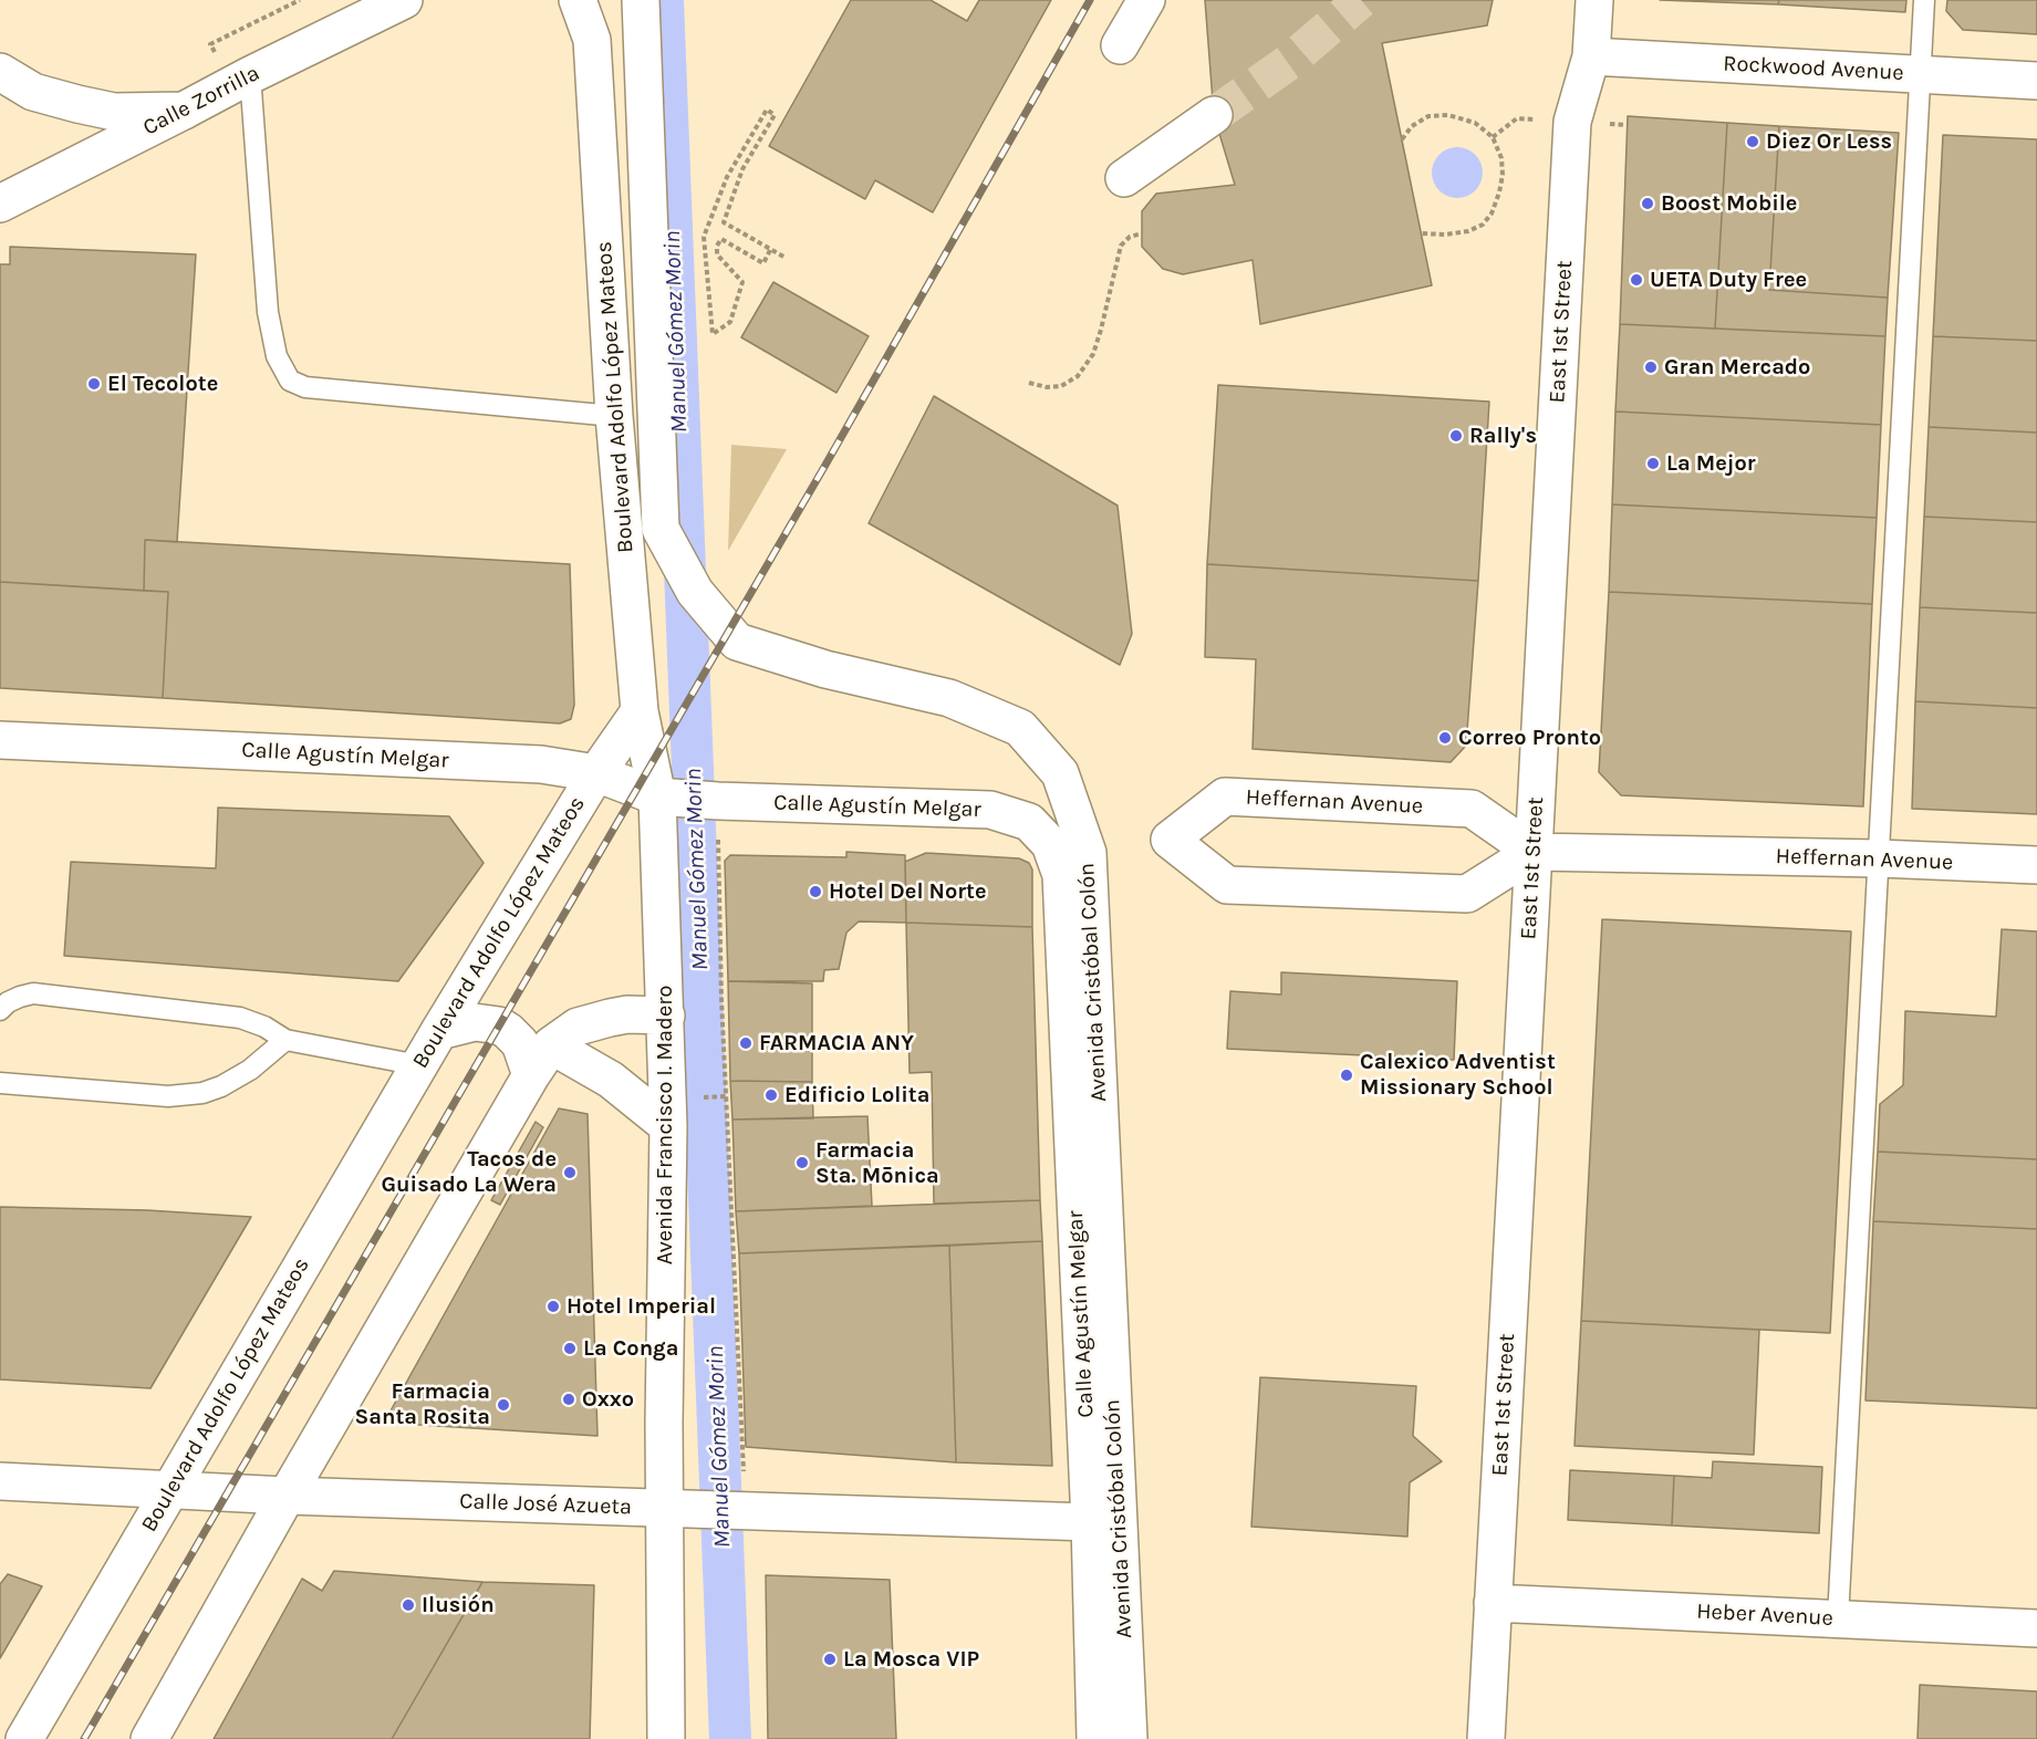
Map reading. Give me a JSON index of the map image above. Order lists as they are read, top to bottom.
{
  "streets": {
    "main road": [
      "Rockwood Avenue",
      "Calle Zorrilla",
      "East 1st Street",
      "Boulevard Adolfo López Mateos",
      "Calle Agustín Melgar",
      "Heffernan Avenue",
      "Avenida Cristóbal Colón",
      "Avenida Francisco I. Madero",
      "Calle José Azueta",
      "Heber Avenue"
    ]
  },
  "crossings": [
    ["Rockwood Avenue", "East 1st Street"],
    ["East 1st Street", "Heffernan Avenue"],
    ["East 1st Street", "Heber Avenue"],
    ["Boulevard Adolfo López Mateos", "Calle Agustín Melgar"],
    ["Boulevard Adolfo López Mateos", "Avenida Francisco I. Madero"],
    ["Boulevard Adolfo López Mateos", "Calle José Azueta"],
    ["Calle Agustín Melgar", "Avenida Francisco I. Madero"],
    ["Calle Agustín Melgar", "Calle José Azueta"],
    ["Avenida Francisco I. Madero", "Calle José Azueta"]
  ],
  "water": ["Manuel Gómez Morin"],
  "places": [
    "Diez Or Less",
    "Boost Mobile",
    "UETA Duty Free",
    "Gran Mercado",
    "El Tecolote",
    "Rally's",
    "La Mejor",
    "Correo Pronto",
    "Hotel Del Norte",
    "FARMACIA ANY",
    "Calexico Adventist Missionary School",
    "Edificio Lolita",
    "Farmacia Sta. Mōnica",
    "Tacos de Guisado La Wera",
    "Hotel Imperial",
    "La Conga",
    "Oxxo",
    "Farmacia Santa Rosita",
    "Ilusión",
    "La Mosca VIP"
  ]
}
